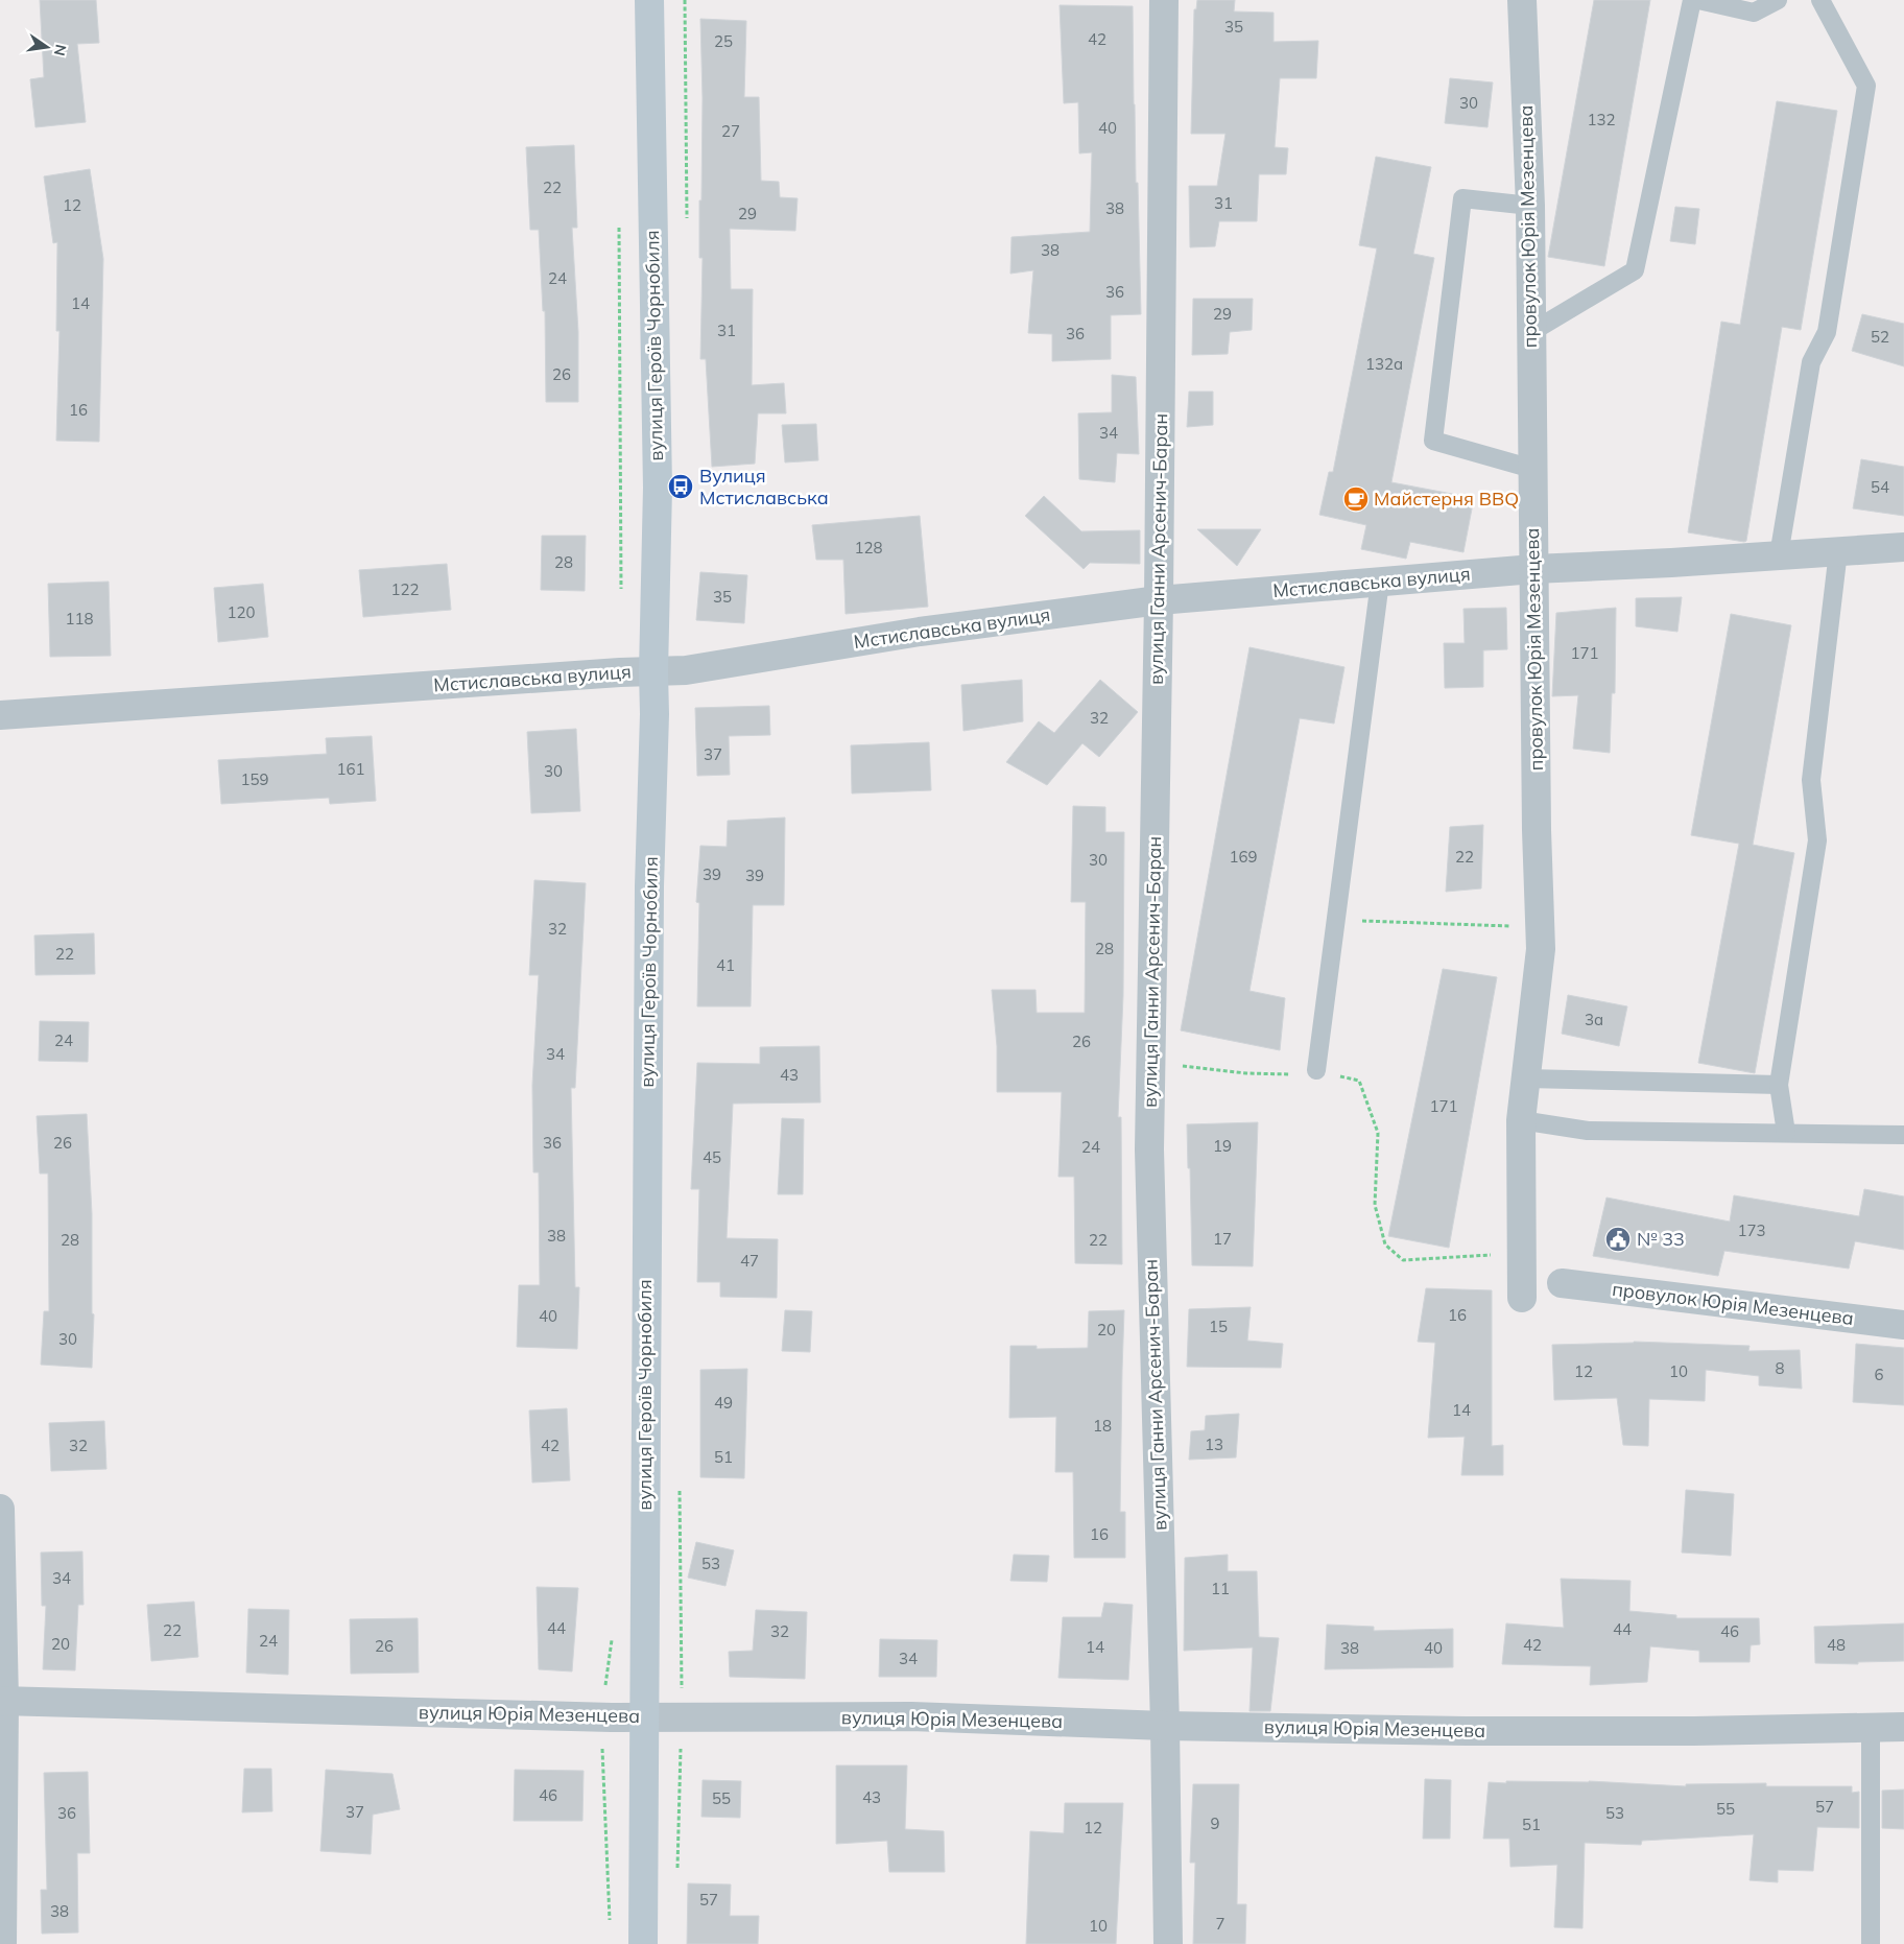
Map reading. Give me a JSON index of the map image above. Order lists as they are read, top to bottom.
{
  "streets": {
    "main road": ["вулиця Героїв Чорнобиля"],
    "street": [
      "провулок Юрія Мезенцева",
      "вулиця Ганни Арсенич-Баран",
      "Мстиславська вулиця",
      "вулиця Юрія Мезенцева"
    ]
  },
  "crossings": [
    ["провулок Юрія Мезенцева", "Мстиславська вулиця"],
    ["вулиця Героїв Чорнобиля", "Мстиславська вулиця"],
    ["вулиця Героїв Чорнобиля", "вулиця Юрія Мезенцева"],
    ["вулиця Ганни Арсенич-Баран", "Мстиславська вулиця"],
    ["вулиця Ганни Арсенич-Баран", "вулиця Юрія Мезенцева"]
  ],
  "places": {
    "bus stop": ["Вулиця Мстиславська"],
    "cafe": ["Майстерня BBQ"],
    "public building": ["№ 33"]
  },
  "house_numbers": [
    "35",
    "42",
    "25",
    "30",
    "132",
    "40",
    "27",
    "22",
    "31",
    "12",
    "38",
    "29",
    "38",
    "24",
    "36",
    "14",
    "29",
    "31",
    "36",
    "52",
    "132а",
    "26",
    "16",
    "34",
    "54",
    "128",
    "28",
    "122",
    "35",
    "120",
    "118",
    "171",
    "32",
    "37",
    "161",
    "30",
    "159",
    "169",
    "22",
    "30",
    "39",
    "39",
    "32",
    "28",
    "22",
    "41",
    "3а",
    "24",
    "26",
    "34",
    "43",
    "171",
    "26",
    "36",
    "19",
    "24",
    "45",
    "173",
    "38",
    "17",
    "28",
    "22",
    "47",
    "16",
    "40",
    "15",
    "20",
    "30",
    "8",
    "12",
    "10",
    "6",
    "49",
    "14",
    "18",
    "13",
    "32",
    "42",
    "51",
    "16",
    "53",
    "34",
    "11",
    "44",
    "44",
    "22",
    "32",
    "46",
    "24",
    "20",
    "42",
    "48",
    "26",
    "14",
    "38",
    "40",
    "34",
    "46",
    "43",
    "55",
    "57",
    "55",
    "37",
    "36",
    "53",
    "9",
    "51",
    "12",
    "57",
    "38",
    "7",
    "10"
  ],
  "north": "right"
}
